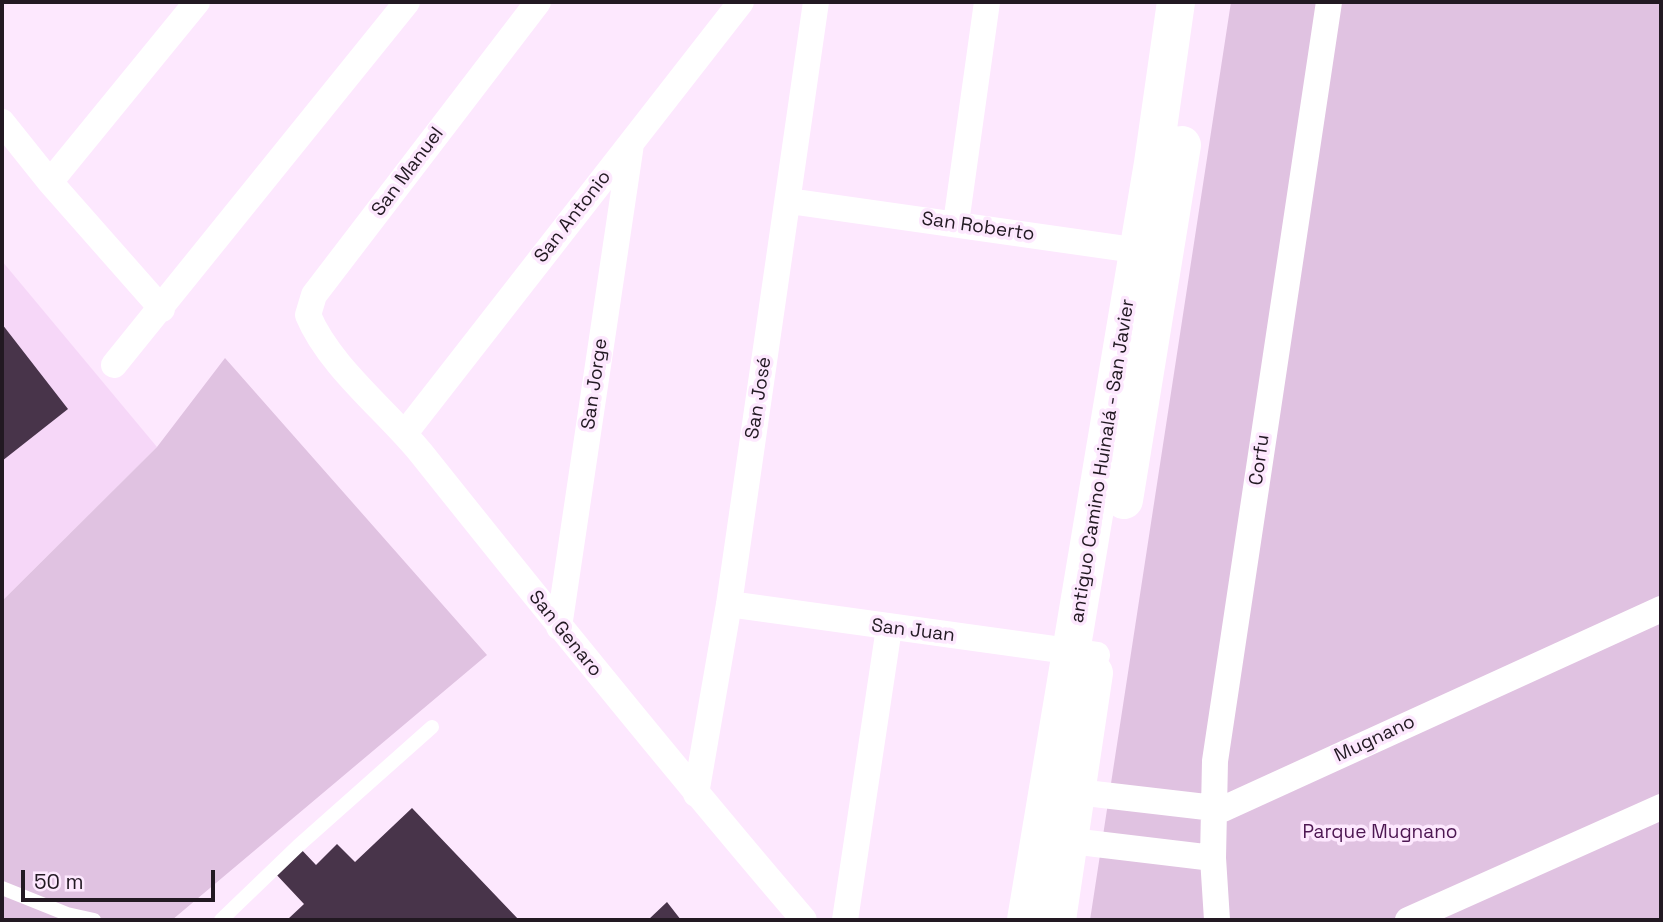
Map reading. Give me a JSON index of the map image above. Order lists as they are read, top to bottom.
{
  "streets": {
    "main road": ["antiguo Camino Huinalá - San Javier"],
    "street": [
      "San Manuel",
      "San Antonio",
      "San Roberto",
      "San Jorge",
      "San José",
      "Corfu",
      "San Juan",
      "San Genaro",
      "Mugnano"
    ]
  },
  "crossings": [
    ["San Manuel", "San Genaro"],
    ["San Antonio", "San Jorge"],
    ["San Antonio", "San Genaro"],
    ["San Roberto", "San José"],
    ["San Jorge", "San Genaro"],
    ["San José", "San Juan"],
    ["San José", "San Genaro"],
    ["Corfu", "Mugnano"],
    ["antiguo Camino Huinalá - San Javier", "San Juan"]
  ],
  "parks": ["Parque Mugnano"],
  "scale_bar": "50 m"
}
